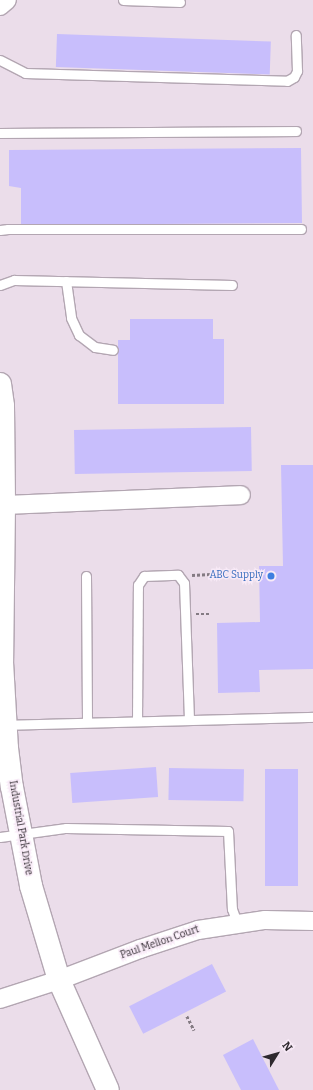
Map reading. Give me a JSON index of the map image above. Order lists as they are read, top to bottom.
{
  "streets": {
    "street": ["Industrial Park Drive", "Paul Mellon Court"]
  },
  "crossings": [
    ["Industrial Park Drive", "Paul Mellon Court"]
  ],
  "places": ["ABC Supply"],
  "north": "top right"
}
